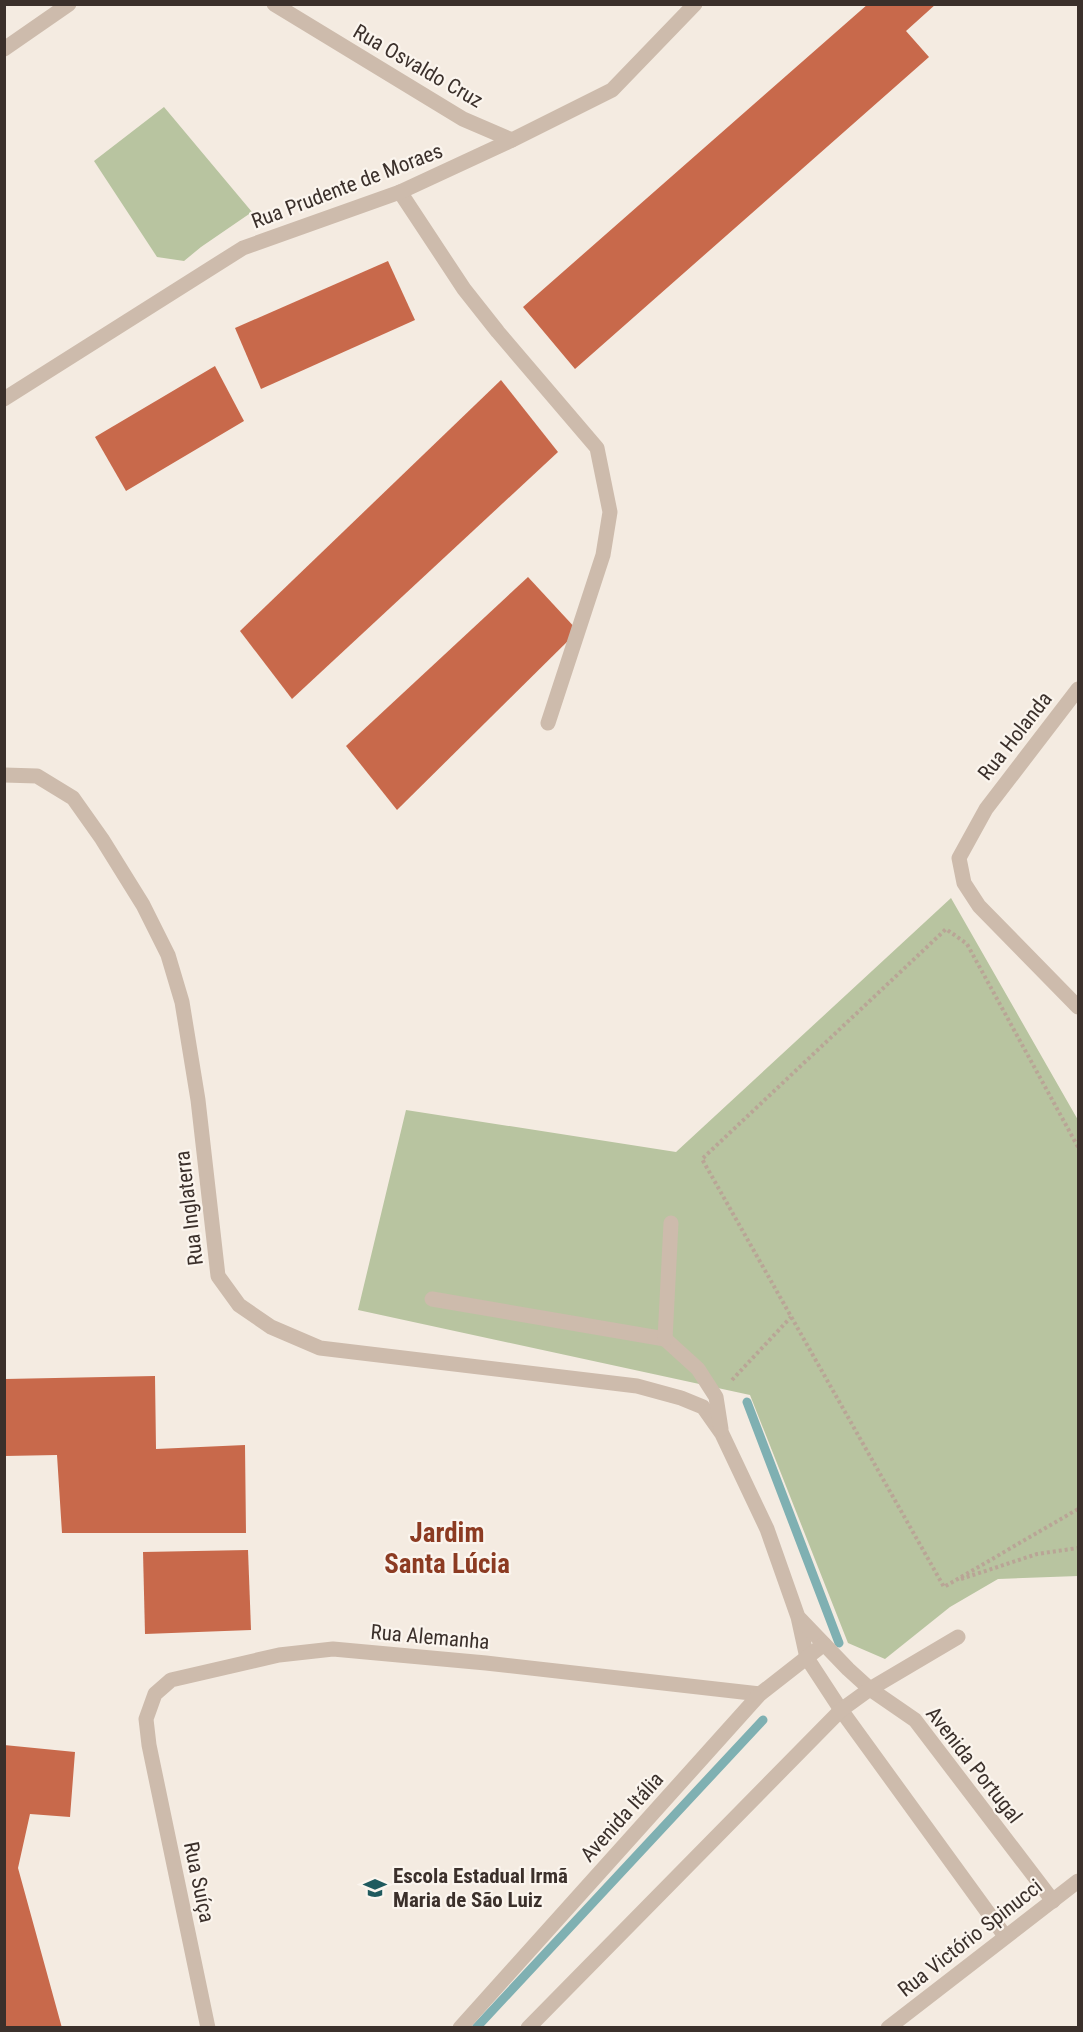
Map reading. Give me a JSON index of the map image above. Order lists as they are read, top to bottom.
{
  "streets": {
    "street": [
      "Rua Osvaldo Cruz",
      "Rua Prudente de Moraes",
      "Rua Holanda",
      "Rua Inglaterra",
      "Rua Alemanha",
      "Avenida Portugal",
      "Avenida Itália",
      "Rua Suíça",
      "Rua Victório Spinucci"
    ]
  },
  "crossings": [
    ["Rua Osvaldo Cruz", "Rua Prudente de Moraes"],
    ["Rua Inglaterra", "Avenida Portugal"],
    ["Rua Alemanha", "Avenida Itália"],
    ["Rua Alemanha", "Rua Suíça"],
    ["Avenida Portugal", "Avenida Itália"],
    ["Avenida Portugal", "Rua Victório Spinucci"]
  ],
  "districts": ["Jardim Santa Lúcia"],
  "places": {
    "school or university": ["Escola Estadual Irmã Maria de São Luiz"]
  }
}
